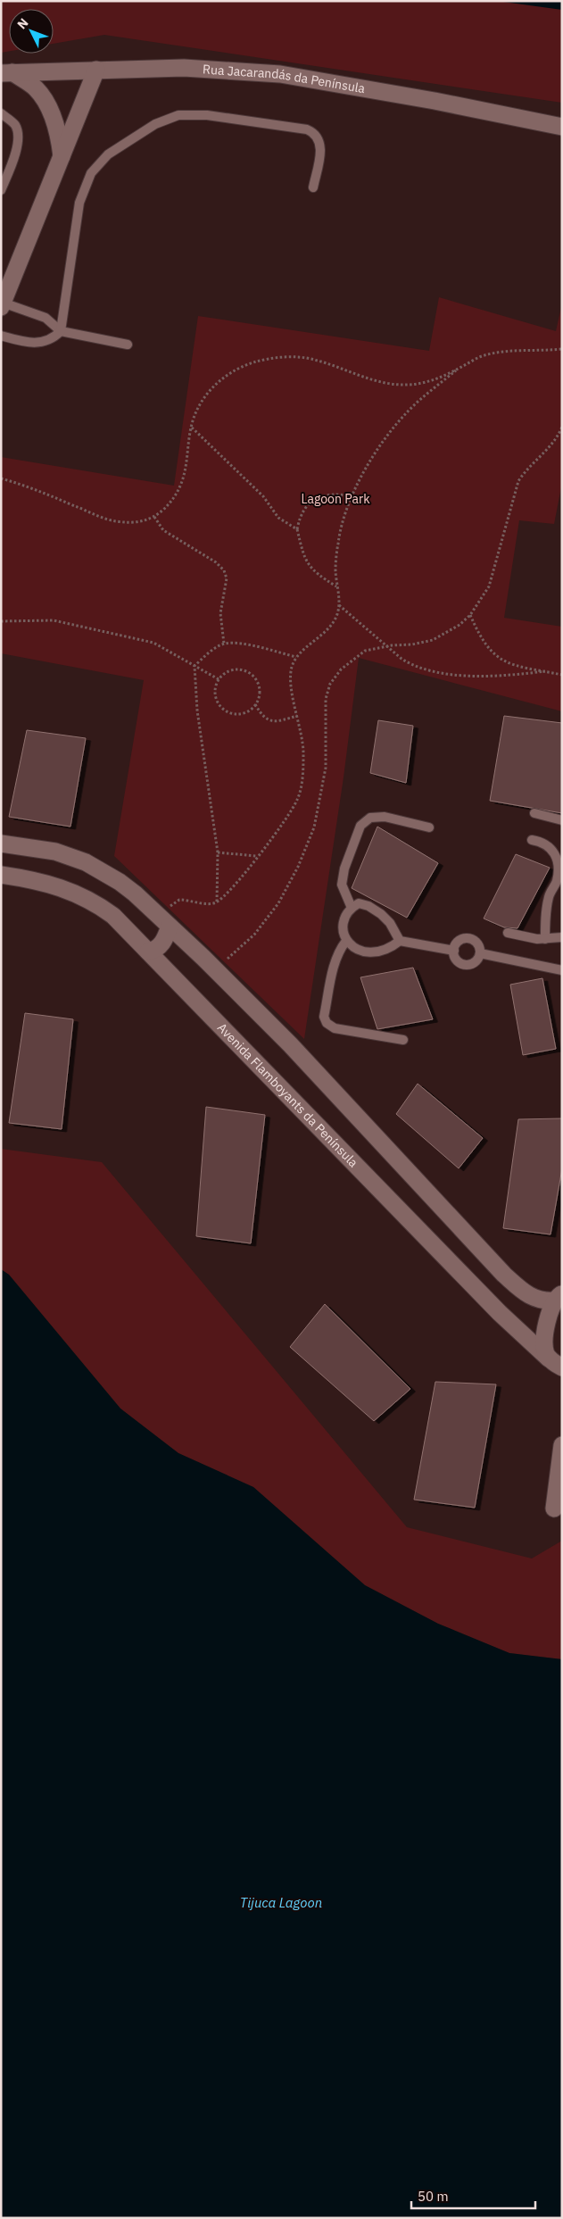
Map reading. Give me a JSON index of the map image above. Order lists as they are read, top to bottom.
{
  "streets": {
    "street": ["Rua Jacarandás da Península", "Avenida Flamboyants da Península"]
  },
  "water": ["Tijuca Lagoon"],
  "parks": ["Lagoon Park"],
  "scale_bar": "50 m",
  "north": "top left"
}
